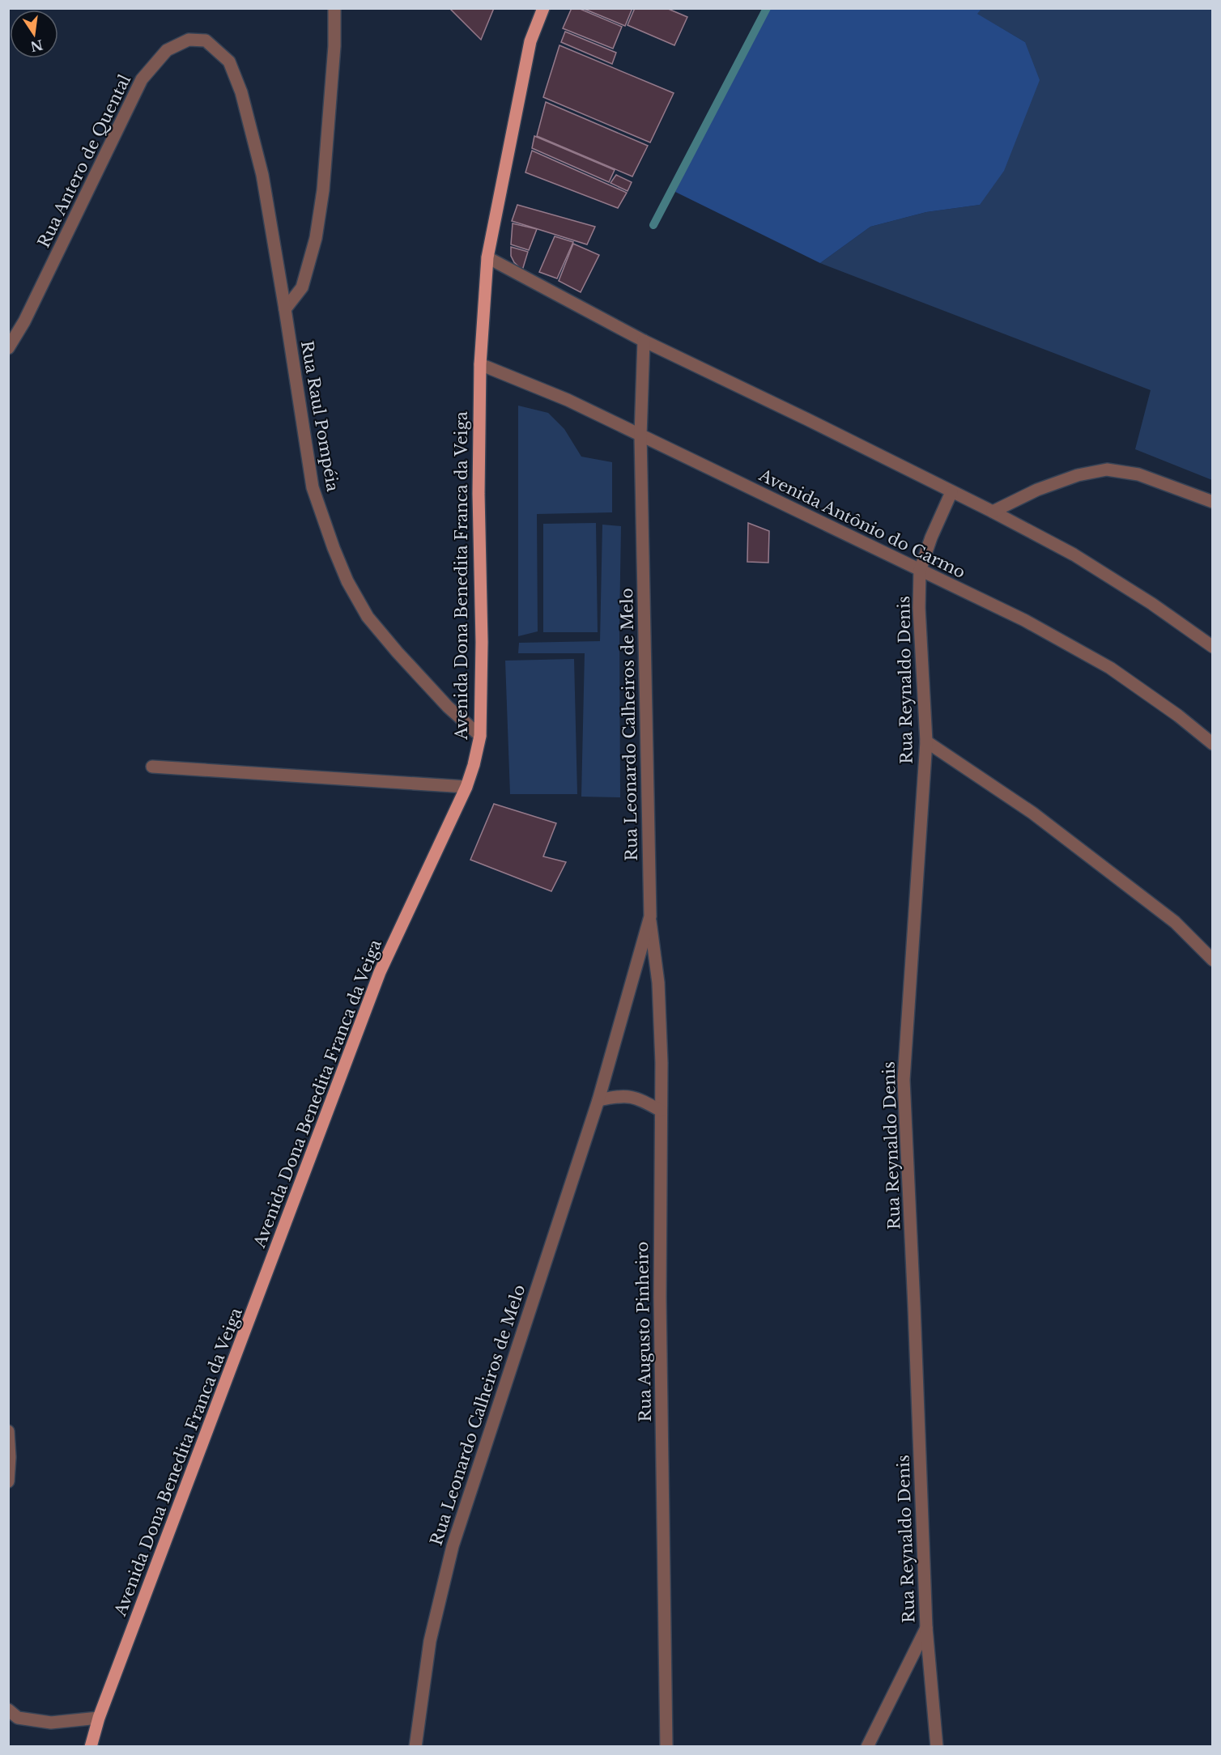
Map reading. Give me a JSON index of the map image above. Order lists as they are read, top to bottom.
{
  "streets": {
    "main road": ["Avenida Dona Benedita Franca da Veiga"],
    "street": [
      "Rua Antero de Quental",
      "Rua Raul Pompéia",
      "Avenida Antônio do Carmo",
      "Rua Reynaldo Denis",
      "Rua Leonardo Calheiros de Melo",
      "Rua Augusto Pinheiro"
    ]
  },
  "crossings": [
    ["Rua Antero de Quental", "Rua Raul Pompéia"],
    ["Rua Raul Pompéia", "Avenida Dona Benedita Franca da Veiga"],
    ["Avenida Antônio do Carmo", "Avenida Dona Benedita Franca da Veiga"],
    ["Avenida Antônio do Carmo", "Rua Reynaldo Denis"],
    ["Avenida Antônio do Carmo", "Rua Leonardo Calheiros de Melo"],
    ["Rua Leonardo Calheiros de Melo", "Rua Augusto Pinheiro"]
  ],
  "north": "bottom"
}
